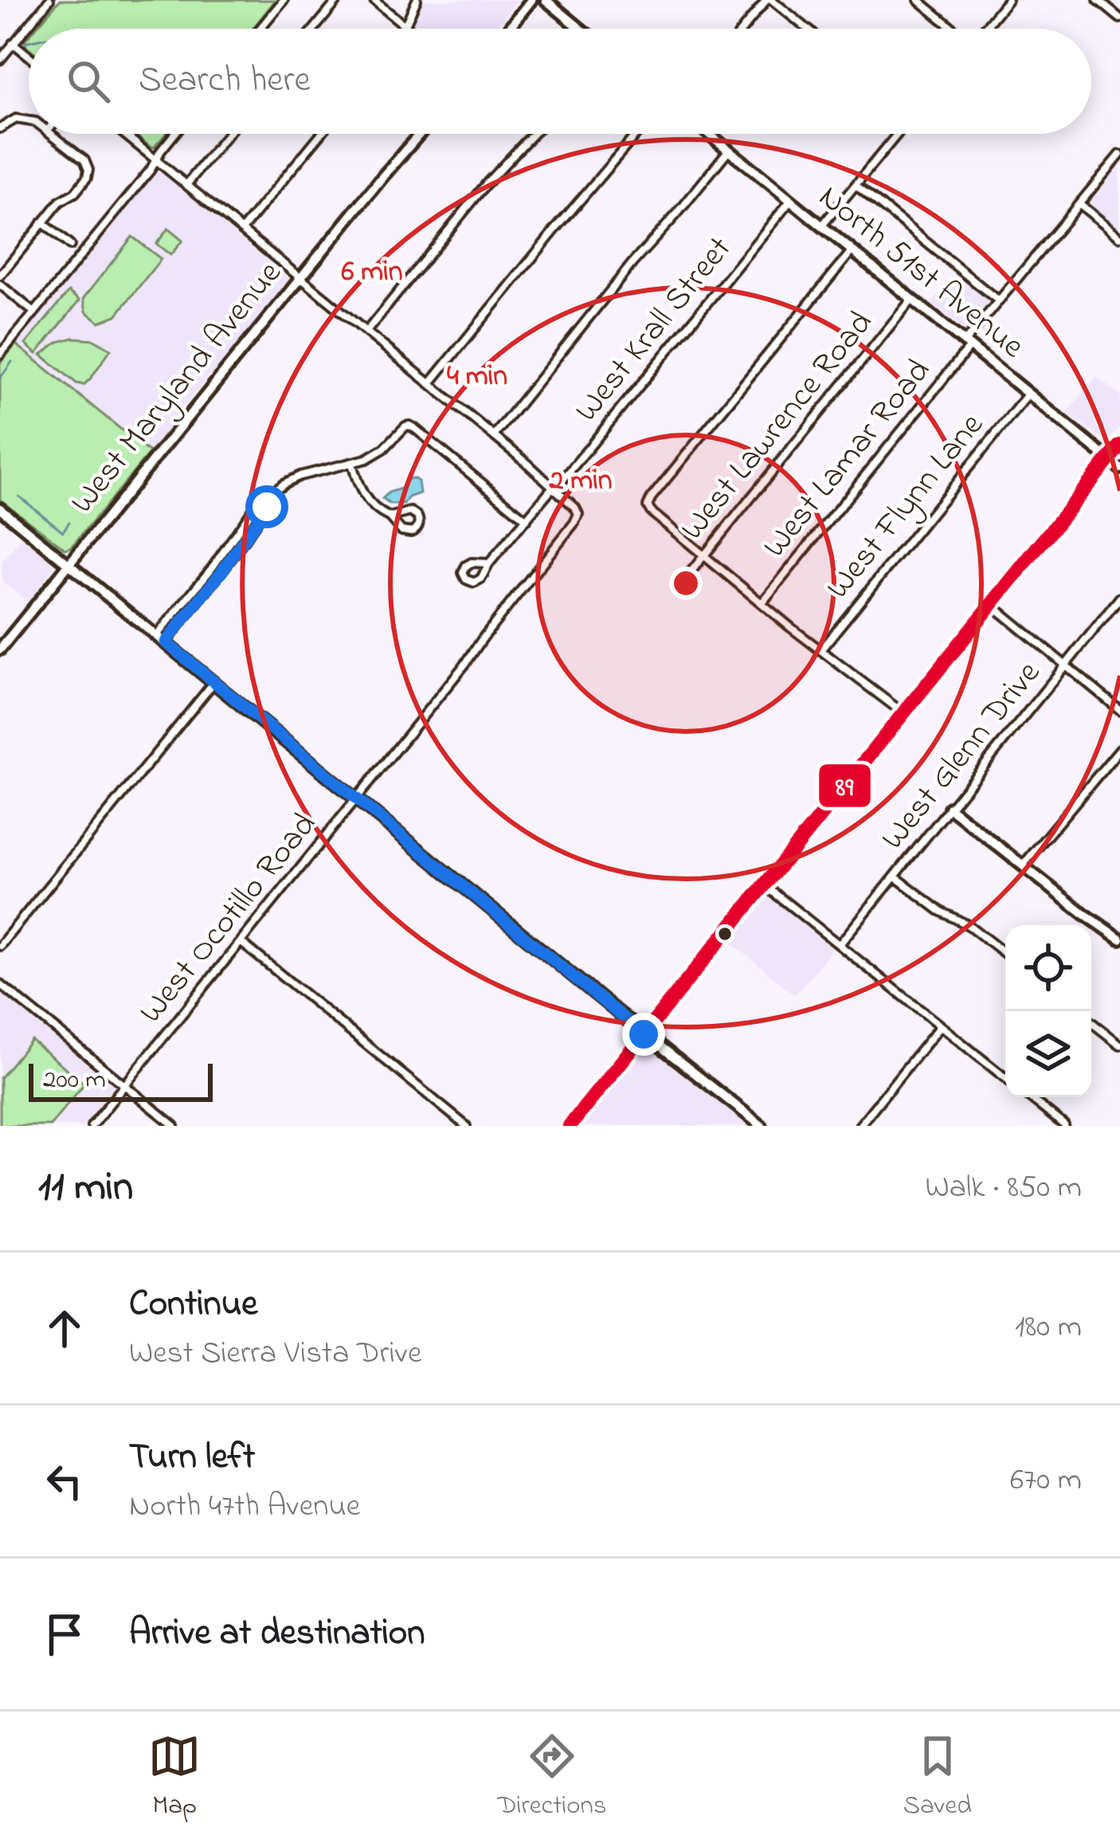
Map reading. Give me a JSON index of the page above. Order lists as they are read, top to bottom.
{
  "streets": {
    "street": [
      "North 51st Avenue",
      "West Krall Street",
      "West Maryland Avenue",
      "West Lawrence Road",
      "West Lamar Road",
      "West Flynn Lane",
      "West Glenn Drive",
      "West Ocotillo Road"
    ]
  },
  "crossings": [
    ["North 51st Avenue", "West Krall Street"],
    ["North 51st Avenue", "West Lawrence Road"],
    ["North 51st Avenue", "West Lamar Road"],
    ["North 51st Avenue", "West Flynn Lane"],
    ["West Krall Street", "West Ocotillo Road"]
  ],
  "lines": ["transit line 89"],
  "scale_bar": "200 m",
  "page": {
    "search": "Search here",
    "scale": "200 m",
    "heading": ["11 min", "Walk · 850 m"],
    "list": [
      ["Continue", "West Sierra Vista Drive", "180 m"],
      ["Turn left", "North 47th Avenue", "670 m"],
      "Arrive at destination"
    ],
    "nav": ["Map", "Directions", "Saved"]
  },
  "rings": ["6 min", "4 min", "2 min"]
}
